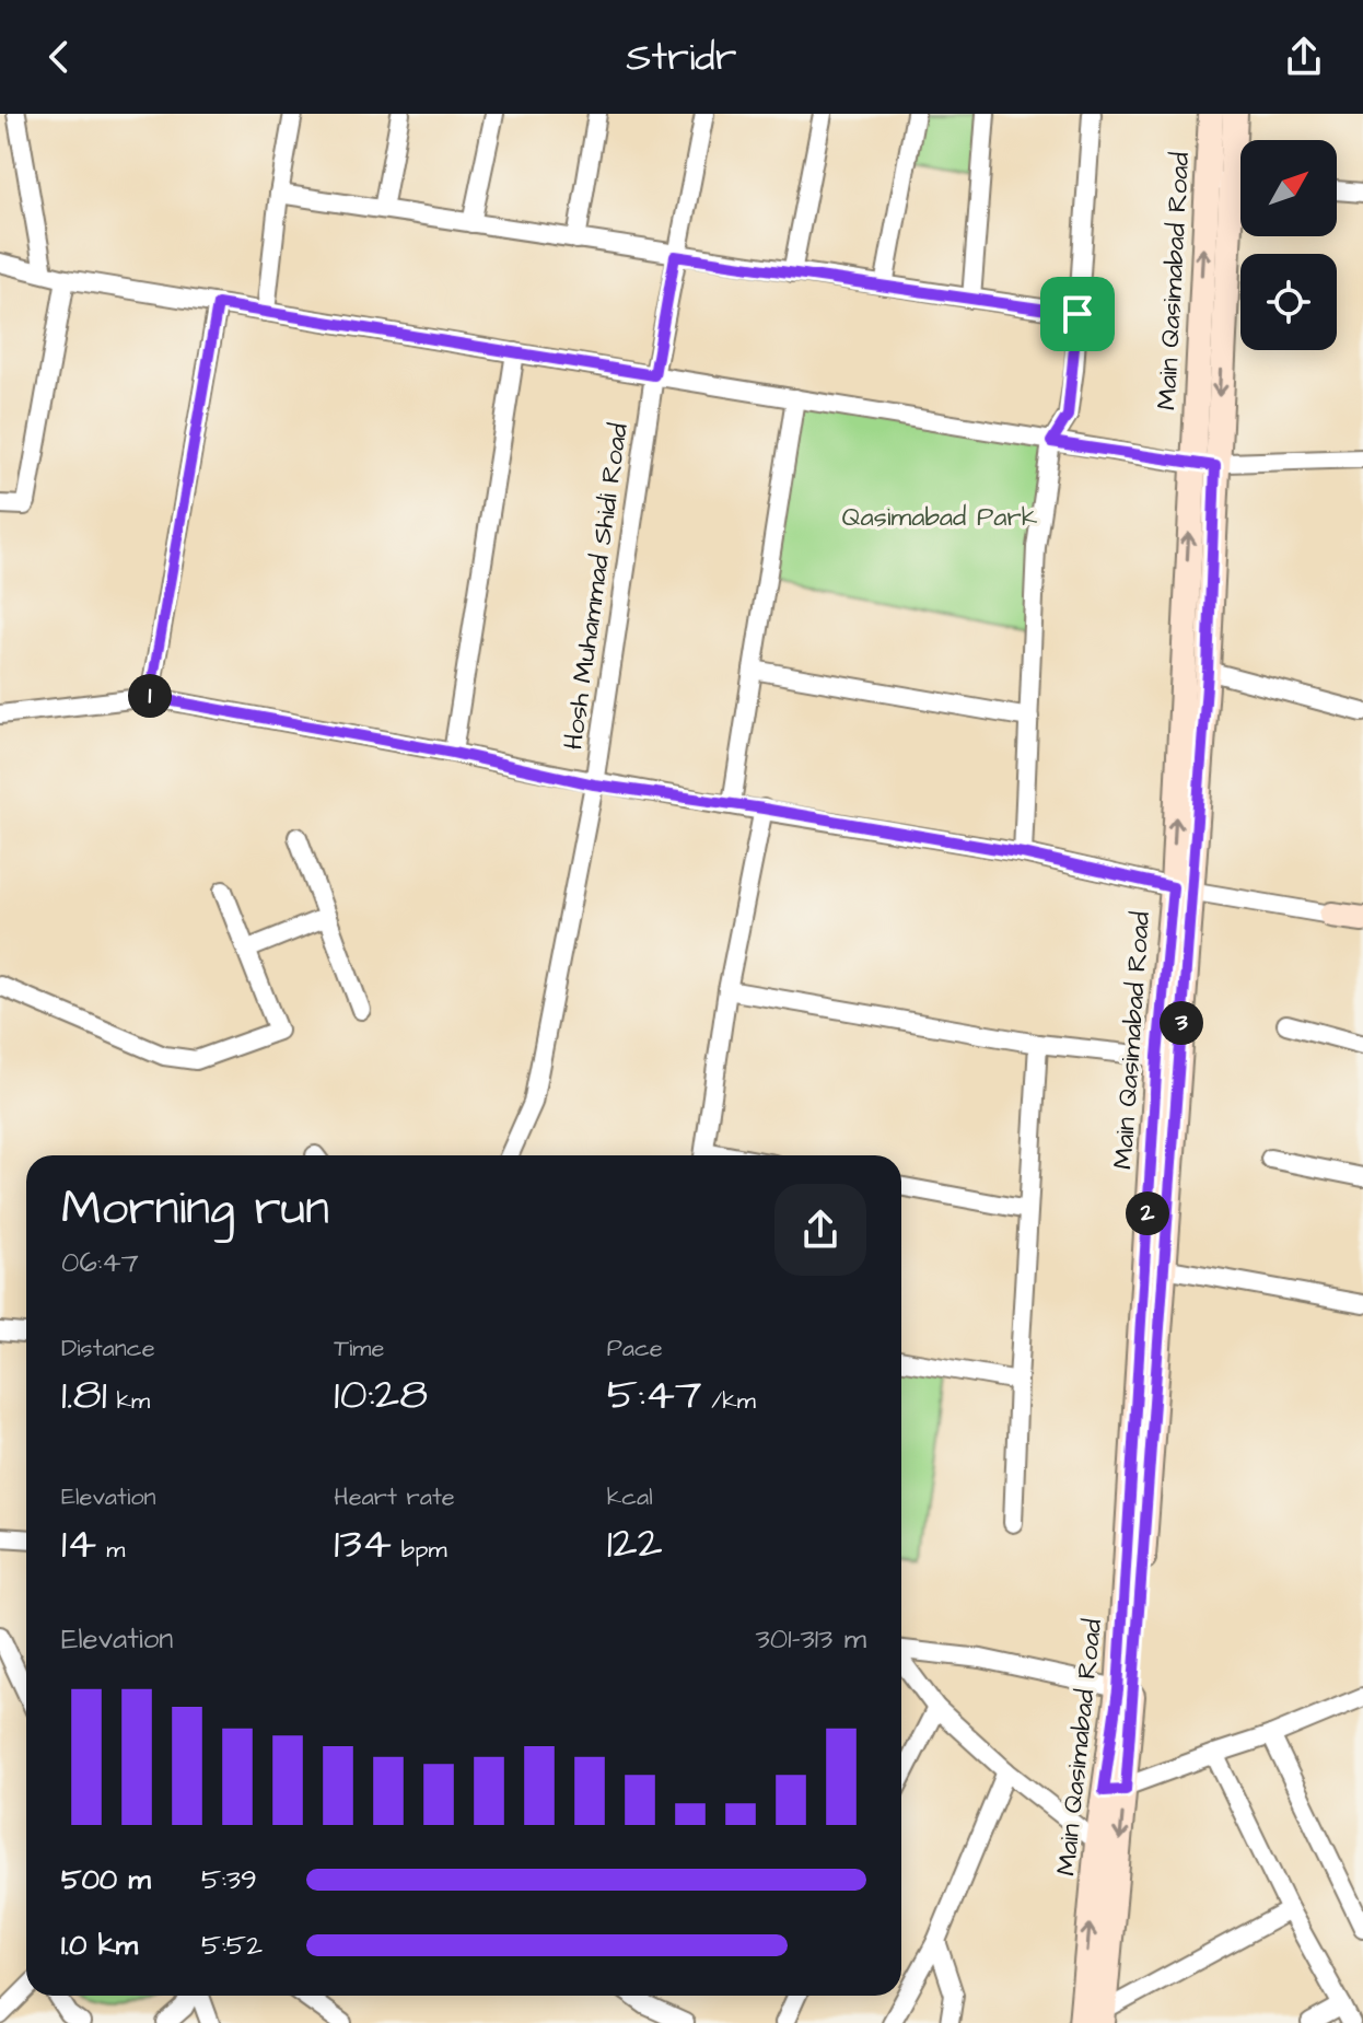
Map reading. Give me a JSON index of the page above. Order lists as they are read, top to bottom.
{
  "streets": {
    "main road": ["Main Qasimabad Road"],
    "street": ["Hosh Muhammad Shidi Road"]
  },
  "parks": ["Qasimabad Park"],
  "north": "top right",
  "page": {
    "header": "Stridr",
    "pins": ["1", "3", "2"],
    "heading": ["Morning run", "06:47"],
    "stats": [
      ["Distance", "1.81 km"],
      ["Time", "10:28"],
      ["Pace", "5:47 /km"],
      ["Elevation", "14 m"],
      ["Heart rate", "134 bpm"],
      ["kcal", "122"]
    ],
    "chart": ["Elevation", "301–313 m"],
    "list": [
      {
        "name": "500 m",
        "note": "5:39"
      },
      {
        "name": "1.0 km",
        "note": "5:52"
      }
    ]
  }
}
